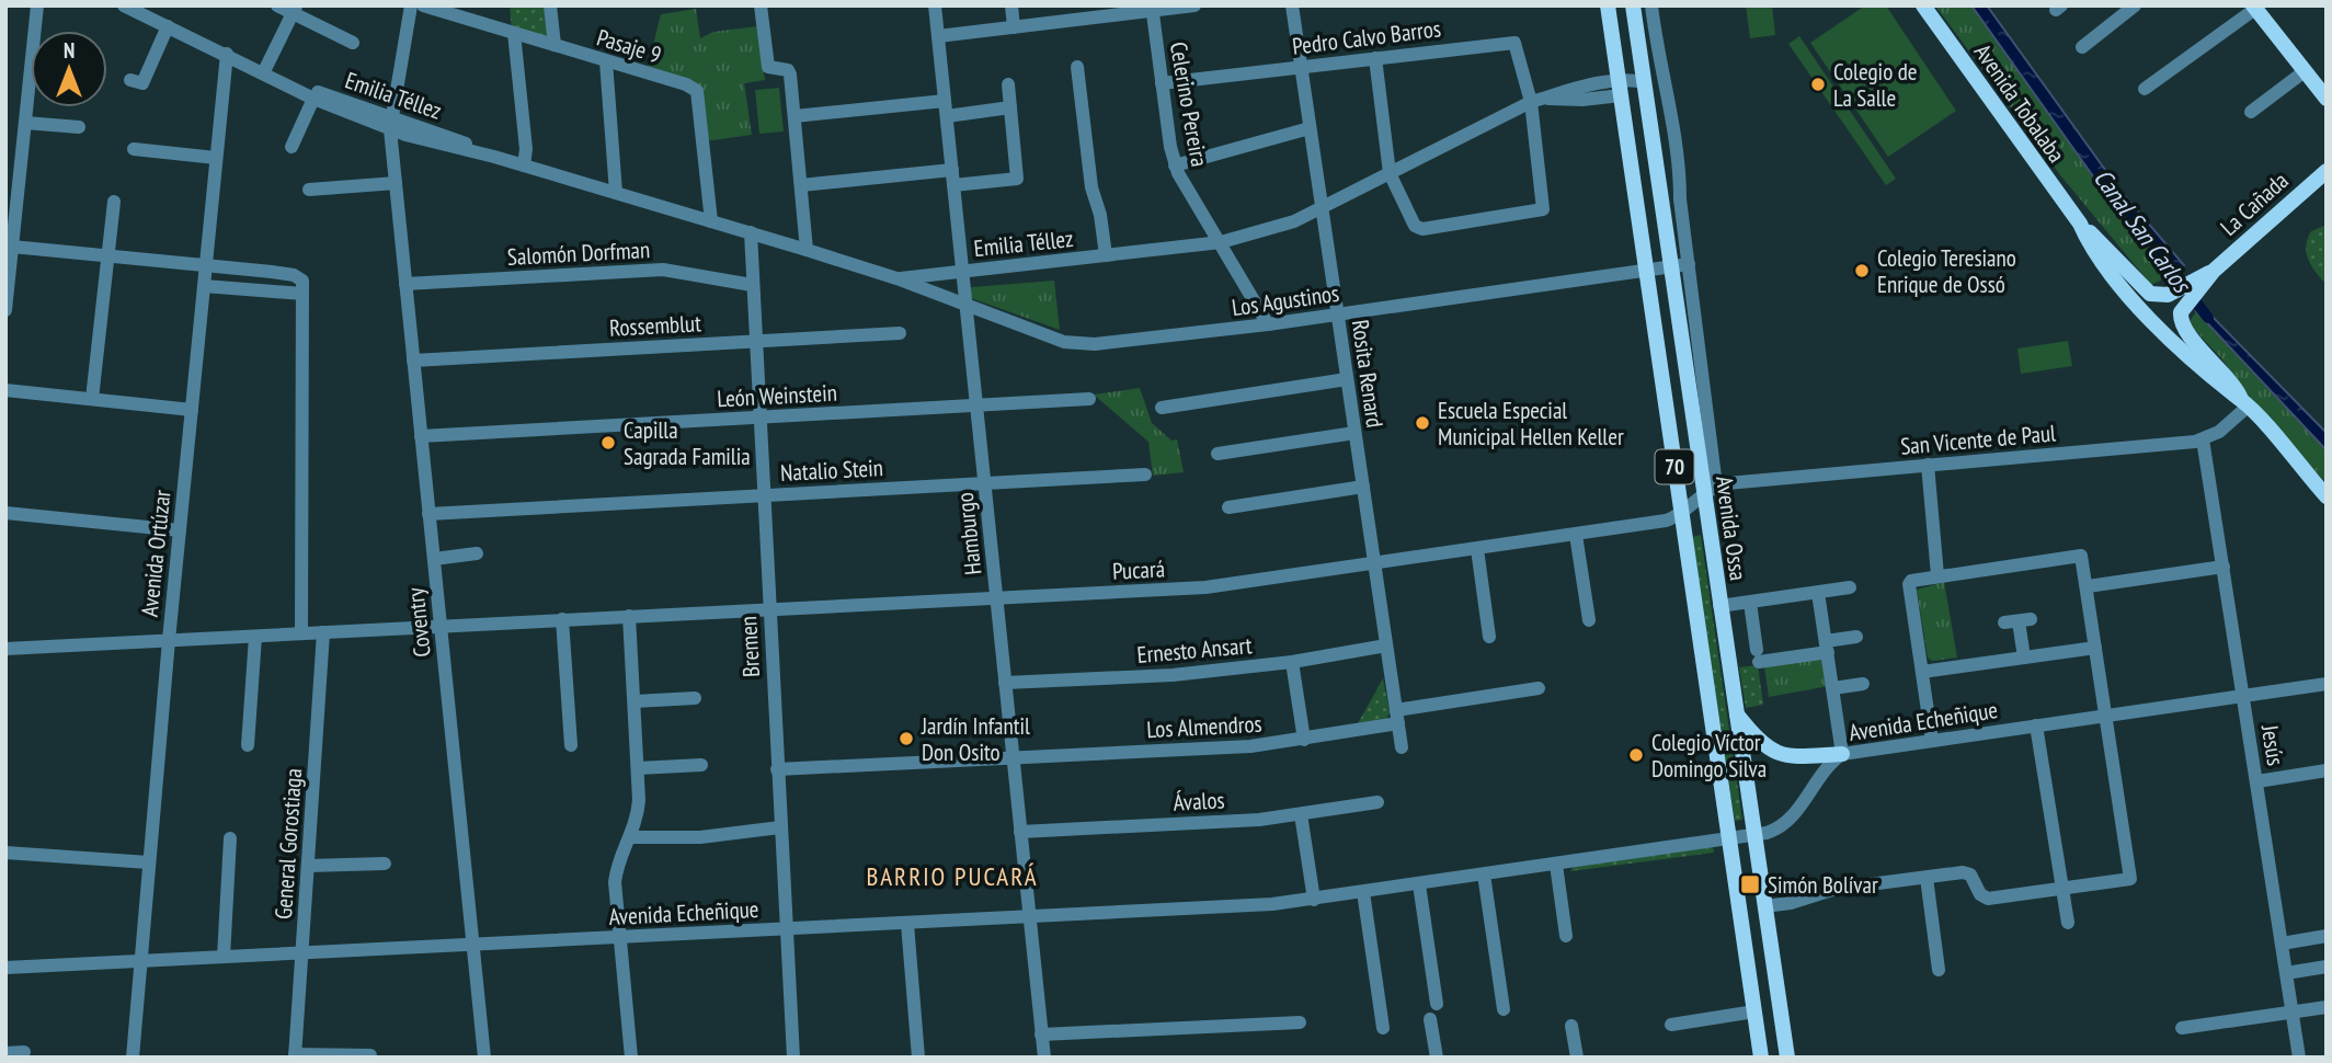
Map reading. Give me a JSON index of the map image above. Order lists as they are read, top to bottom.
{
  "streets": {
    "main road": [
      "Avenida Tobalaba",
      "La Cañada",
      "70",
      "Avenida Ossa"
    ],
    "street": [
      "Pedro Calvo Barros",
      "Pasaje 9",
      "Emilia Téllez",
      "Celerino Pereira",
      "Salomón Dorfman",
      "Los Agustinos",
      "Rossemblut",
      "Rosita Renard",
      "León Weinstein",
      "San Vicente de Paul",
      "Natalio Stein",
      "Hamburgo",
      "Avenida Ortúzar",
      "Pucará",
      "Coventry",
      "Bremen",
      "Ernesto Ansart",
      "Avenida Echeñique",
      "Los Almendros",
      "Jesús",
      "Ávalos",
      "General Gorostiaga"
    ]
  },
  "crossings": [
    ["Pedro Calvo Barros", "Emilia Téllez"],
    ["Pedro Calvo Barros", "Celerino Pereira"],
    ["Pedro Calvo Barros", "Rosita Renard"],
    ["Pasaje 9", "Emilia Téllez"],
    ["Emilia Téllez", "Celerino Pereira"],
    ["Emilia Téllez", "Los Agustinos"],
    ["Emilia Téllez", "Rosita Renard"],
    ["Emilia Téllez", "Avenida Ossa"],
    ["Emilia Téllez", "Hamburgo"],
    ["Emilia Téllez", "Avenida Ortúzar"],
    ["Emilia Téllez", "Coventry"],
    ["Emilia Téllez", "Bremen"],
    ["Avenida Tobalaba", "La Cañada"],
    ["Avenida Tobalaba", "San Vicente de Paul"],
    ["Celerino Pereira", "Los Agustinos"],
    ["La Cañada", "San Vicente de Paul"],
    ["Salomón Dorfman", "Coventry"],
    ["Salomón Dorfman", "Bremen"],
    ["Los Agustinos", "Rosita Renard"],
    ["Los Agustinos", "Avenida Ossa"],
    ["Los Agustinos", "Hamburgo"],
    ["Rossemblut", "Coventry"],
    ["Rossemblut", "Bremen"],
    ["Rosita Renard", "Pucará"],
    ["Rosita Renard", "Ernesto Ansart"],
    ["Rosita Renard", "Los Almendros"],
    ["León Weinstein", "Hamburgo"],
    ["León Weinstein", "Coventry"],
    ["León Weinstein", "Bremen"],
    ["San Vicente de Paul", "Avenida Ossa"],
    ["San Vicente de Paul", "Pucará"],
    ["San Vicente de Paul", "Jesús"],
    ["Natalio Stein", "Hamburgo"],
    ["Natalio Stein", "Coventry"],
    ["Natalio Stein", "Bremen"],
    ["Avenida Ossa", "Pucará"],
    ["Avenida Ossa", "Avenida Echeñique"],
    ["Hamburgo", "Pucará"],
    ["Hamburgo", "Ernesto Ansart"],
    ["Hamburgo", "Avenida Echeñique"],
    ["Hamburgo", "Los Almendros"],
    ["Hamburgo", "Ávalos"],
    ["Avenida Ortúzar", "Pucará"],
    ["Avenida Ortúzar", "Avenida Echeñique"],
    ["Pucará", "Coventry"],
    ["Pucará", "Bremen"],
    ["Pucará", "General Gorostiaga"],
    ["Coventry", "Avenida Echeñique"],
    ["Bremen", "Avenida Echeñique"],
    ["Bremen", "Los Almendros"],
    ["Avenida Echeñique", "Jesús"],
    ["Avenida Echeñique", "General Gorostiaga"]
  ],
  "districts": ["BARRIO PUCARÁ"],
  "water": ["Canal San Carlos"],
  "places": {
    "other": [
      "Colegio de La Salle",
      "Colegio Teresiano Enrique de Ossó",
      "Escuela Especial Municipal Hellen Keller",
      "Capilla Sagrada Familia",
      "Jardín Infantil Don Osito",
      "Colegio Víctor Domingo Silva"
    ],
    "transit": ["Simón Bolívar"]
  },
  "north": "top"
}
